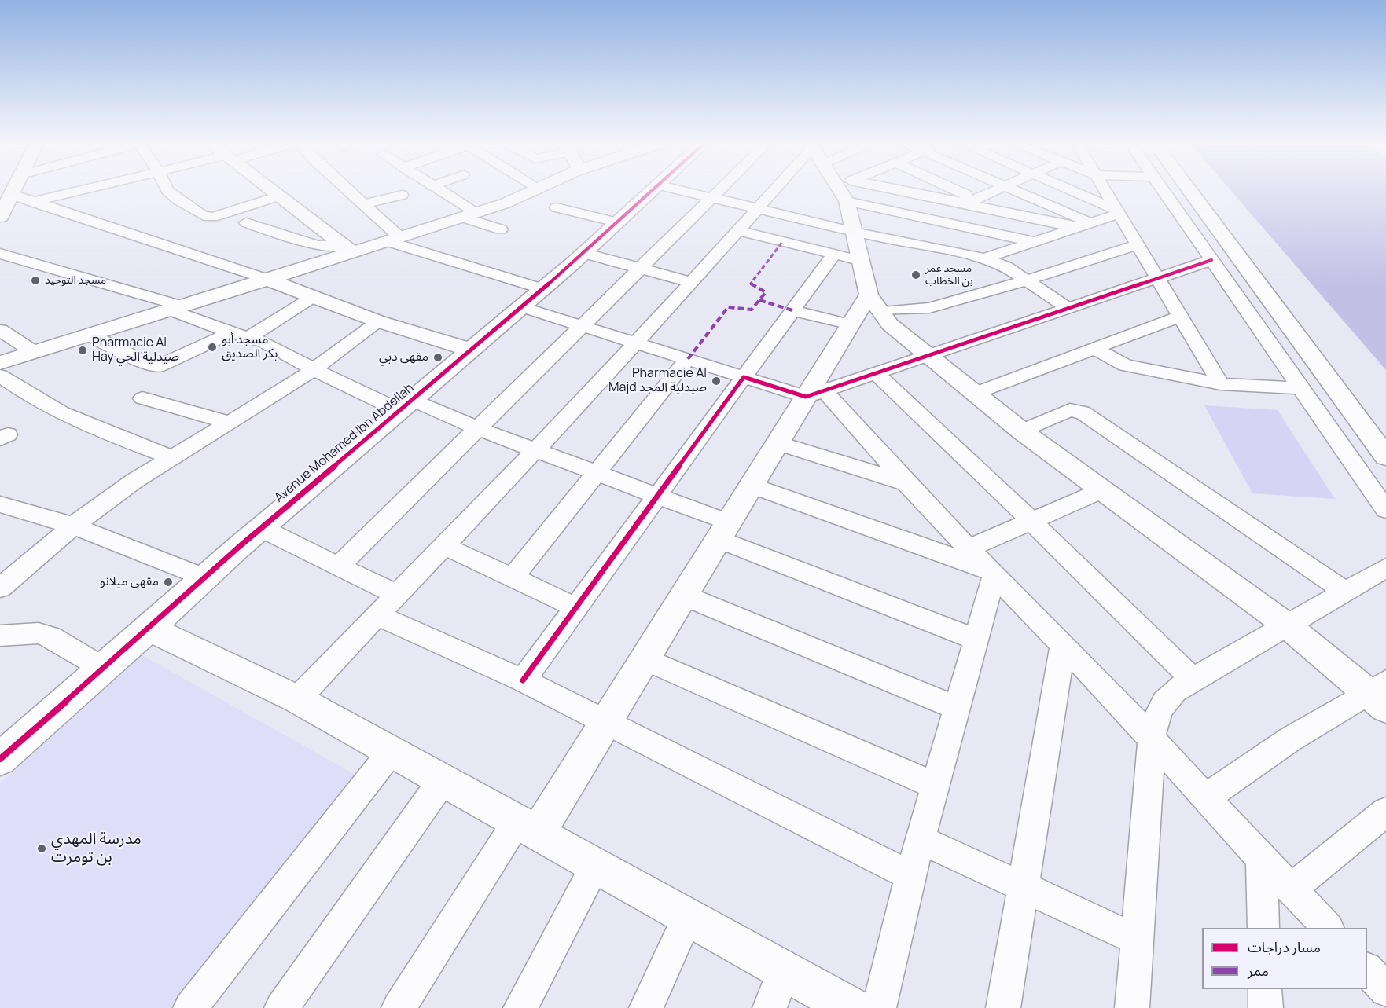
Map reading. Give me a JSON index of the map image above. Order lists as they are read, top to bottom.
{
  "streets": {
    "street": ["Avenue Mohamed Ibn Abdellah"]
  },
  "places": [
    "مسجد عمر بن الخطاب",
    "مسجد التوحيد",
    "مسجد أبو بكر الصديق",
    "Pharmacie Al Hay صيدلية الحي",
    "مقهى دبي",
    "Pharmacie Al Majd صيدلية المجد",
    "مقهى ميلانو",
    "مدرسة المهدي بن تومرت"
  ],
  "legend": ["مسار دراجات", "ممر"]
}
